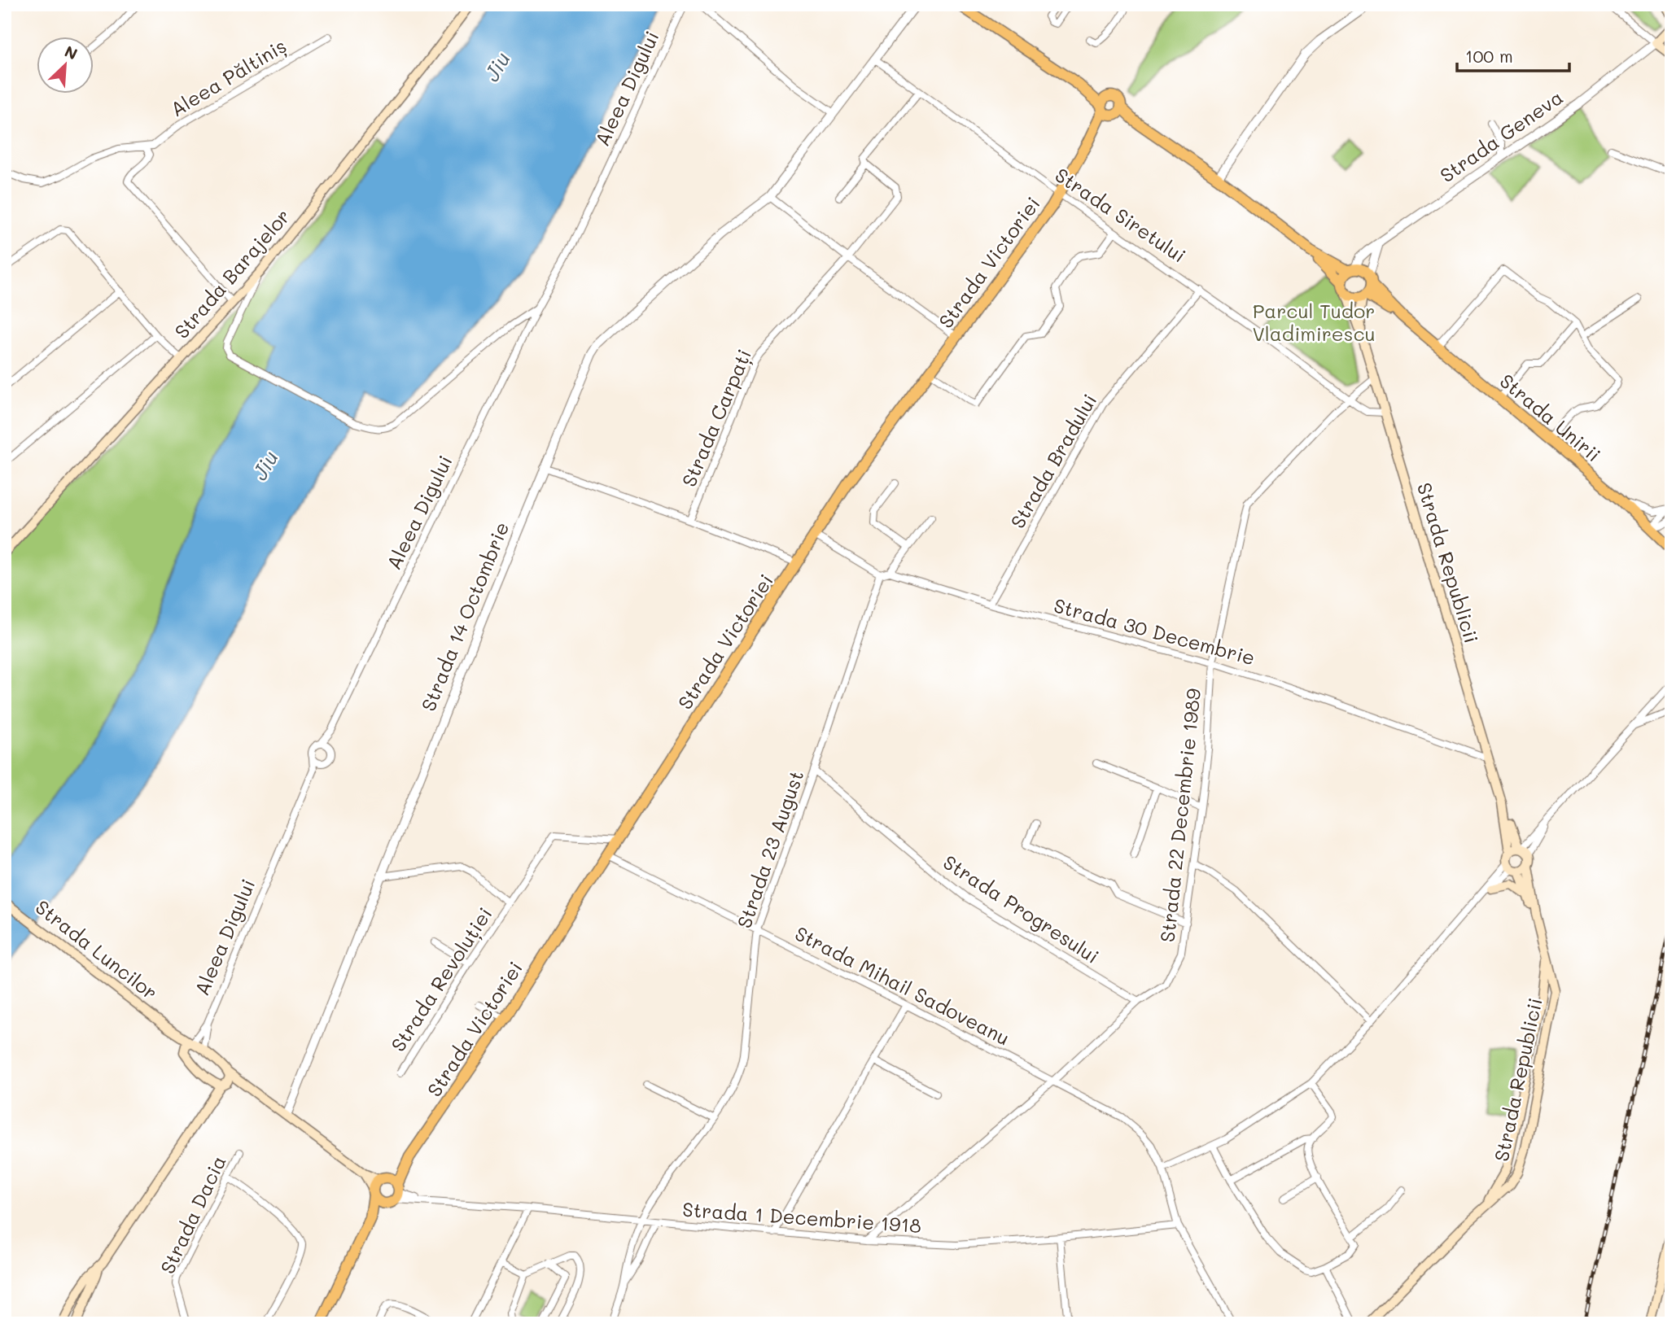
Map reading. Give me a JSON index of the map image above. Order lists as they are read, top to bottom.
{
  "streets": {
    "main road": [
      "Strada Geneva",
      "Strada Victoriei",
      "Strada Barajelor",
      "Strada Unirii",
      "Strada Republicii",
      "Strada Luncilor"
    ],
    "street": [
      "Aleea Păltiniș",
      "Aleea Digului",
      "Strada Siretului",
      "Strada Carpați",
      "Strada Bradului",
      "Strada 14 Octombrie",
      "Strada 30 Decembrie",
      "Strada 22 Decembrie 1989",
      "Strada 23 August",
      "Strada Progresului",
      "Strada Revoluției",
      "Strada Mihail Sadoveanu",
      "Strada Dacia",
      "Strada 1 Decembrie 1918"
    ]
  },
  "crossings": [
    ["Aleea Digului", "Strada Barajelor"],
    ["Aleea Digului", "Strada Luncilor"],
    ["Strada Geneva", "Strada Unirii"],
    ["Strada Geneva", "Strada Republicii"],
    ["Strada Siretului", "Strada Victoriei"],
    ["Strada Siretului", "Strada Bradului"],
    ["Strada Siretului", "Strada 14 Octombrie"],
    ["Strada Siretului", "Strada 22 Decembrie 1989"],
    ["Strada Victoriei", "Strada Unirii"],
    ["Strada Victoriei", "Strada Revoluției"],
    ["Strada Victoriei", "Strada Mihail Sadoveanu"],
    ["Strada Victoriei", "Strada 1 Decembrie 1918"],
    ["Strada Unirii", "Strada Republicii"],
    ["Strada Bradului", "Strada 30 Decembrie"],
    ["Strada Republicii", "Strada 30 Decembrie"],
    ["Strada Republicii", "Strada 22 Decembrie 1989"],
    ["Strada 14 Octombrie", "Strada Revoluției"],
    ["Strada 30 Decembrie", "Strada 22 Decembrie 1989"],
    ["Strada 22 Decembrie 1989", "Strada Progresului"],
    ["Strada 22 Decembrie 1989", "Strada Mihail Sadoveanu"],
    ["Strada 22 Decembrie 1989", "Strada 1 Decembrie 1918"],
    ["Strada 23 August", "Strada Progresului"],
    ["Strada 23 August", "Strada Mihail Sadoveanu"],
    ["Strada 23 August", "Strada 1 Decembrie 1918"]
  ],
  "water": ["Jiu"],
  "parks": ["Parcul Tudor Vladimirescu"],
  "scale_bar": "100 m",
  "north": "top right"
}
